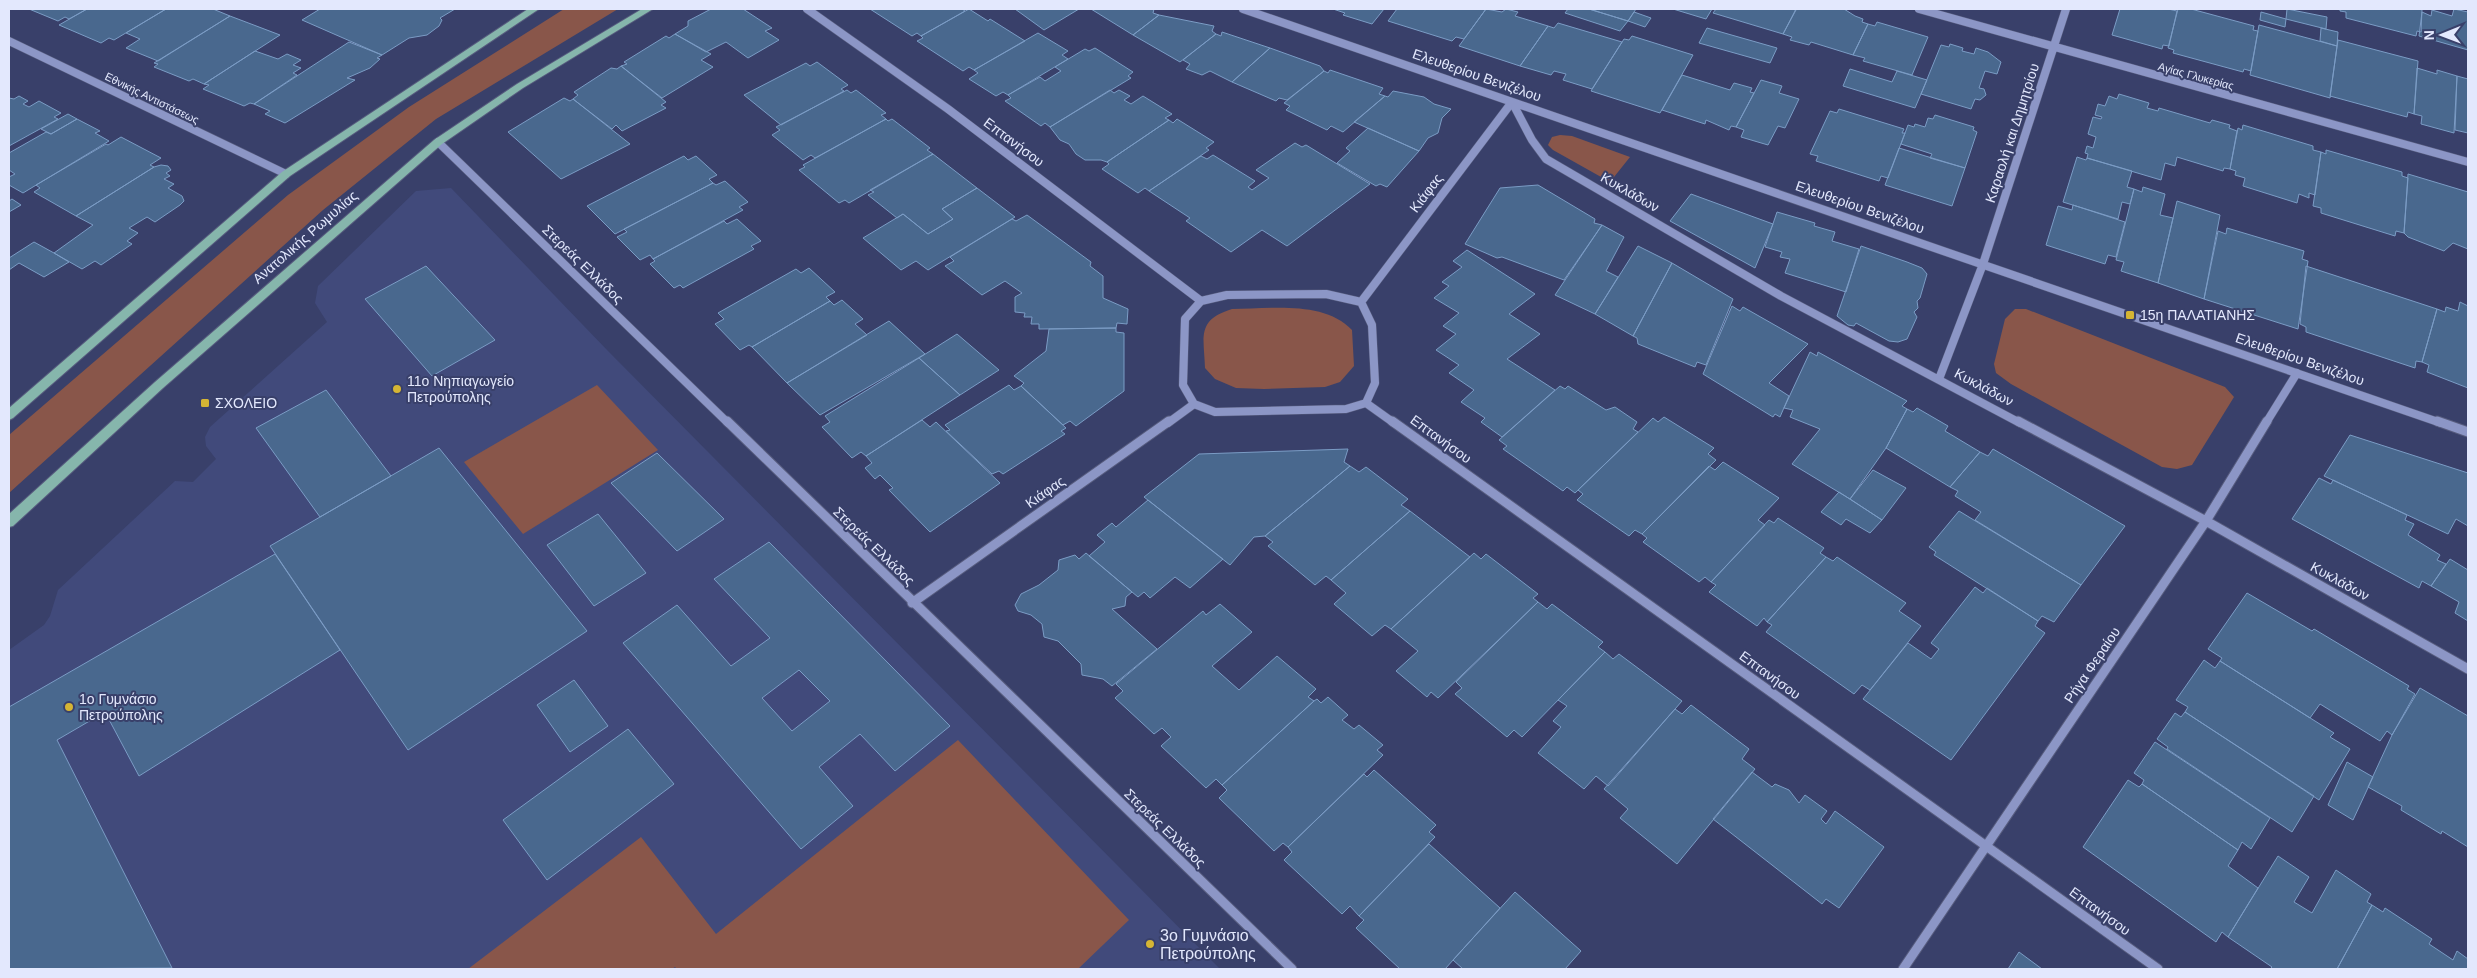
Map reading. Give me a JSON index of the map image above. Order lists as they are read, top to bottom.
{
  "streets": {
    "main road": ["Ανατολικής Ρωμυλίας"],
    "street": [
      "Ελευθερίου Βενιζέλου",
      "Αγίας Γλυκερίας",
      "Εθνικής Αντιστάσεως",
      "Καραολή και Δημητρίου",
      "Επτανήσου",
      "Κυκλάδων",
      "Κιάφας",
      "Στερεάς Ελλάδος",
      "Ρήγα Φεραίου"
    ]
  },
  "crossings": [
    ["Ελευθερίου Βενιζέλου", "Καραολή και Δημητρίου"],
    ["Ελευθερίου Βενιζέλου", "Κυκλάδων"],
    ["Ελευθερίου Βενιζέλου", "Κιάφας"],
    ["Ελευθερίου Βενιζέλου", "Ρήγα Φεραίου"],
    ["Αγίας Γλυκερίας", "Καραολή και Δημητρίου"],
    ["Καραολή και Δημητρίου", "Κυκλάδων"],
    ["Επτανήσου", "Ρήγα Φεραίου"],
    ["Κυκλάδων", "Κιάφας"],
    ["Κυκλάδων", "Ρήγα Φεραίου"],
    ["Κιάφας", "Στερεάς Ελλάδος"],
    ["Ανατολικής Ρωμυλίας", "Στερεάς Ελλάδος"]
  ],
  "places": {
    "transit": ["15η ΠΑΛΑΤΙΑΝΗΣ", "ΣΧΟΛΕΙΟ"],
    "other": ["11ο Νηπιαγωγείο Πετρούπολης", "1ο Γυμνάσιο Πετρούπολης", "3ο Γυμνάσιο Πετρούπολης"]
  },
  "north": "left"
}
